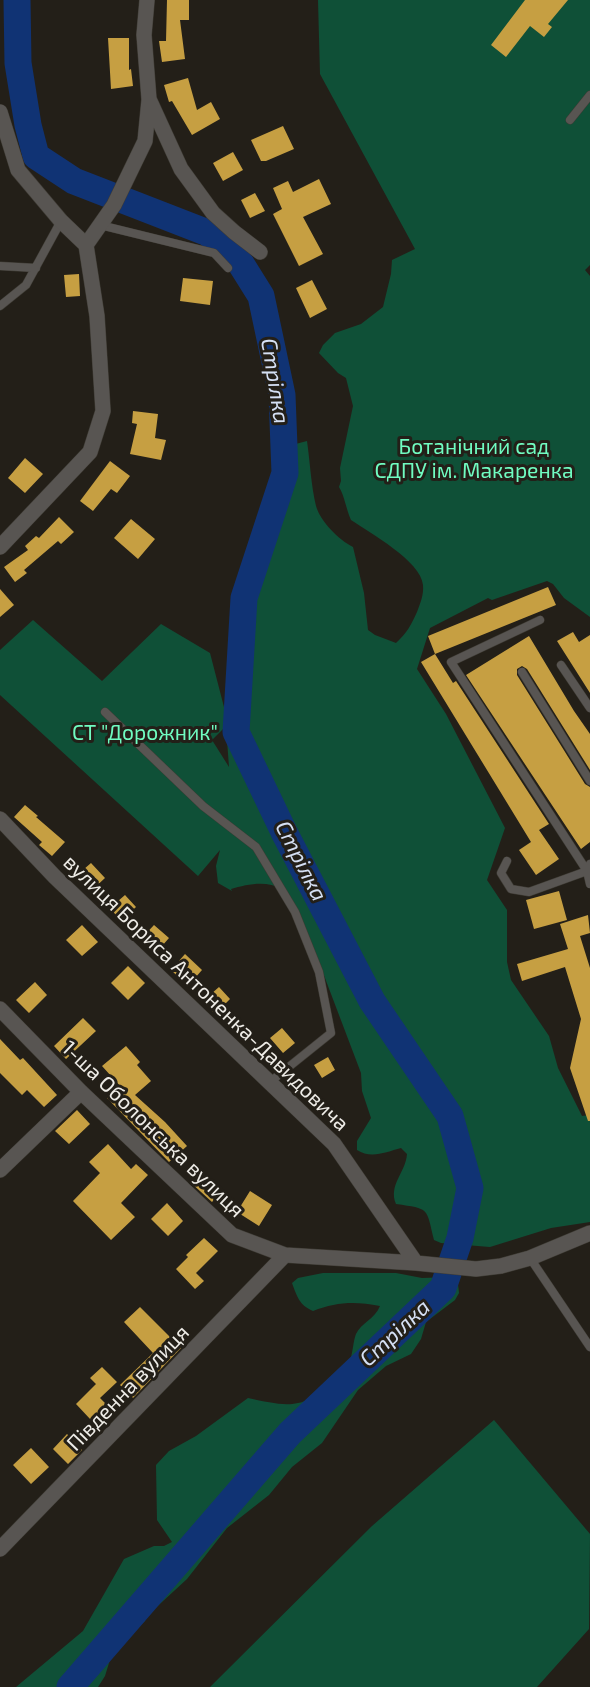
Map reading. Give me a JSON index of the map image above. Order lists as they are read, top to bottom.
{
  "streets": {
    "street": ["вулиця Бориса Антоненка-Давидовича", "1-ша Оболонська вулиця", "Південна вулиця"]
  },
  "crossings": [
    ["вулиця Бориса Антоненка-Давидовича", "1-ша Оболонська вулиця"],
    ["1-ша Оболонська вулиця", "Південна вулиця"]
  ],
  "water": ["Стрілка"],
  "parks": ["Ботанічний сад СДПУ ім. Макаренка", "СТ \"Дорожник\""]
}
